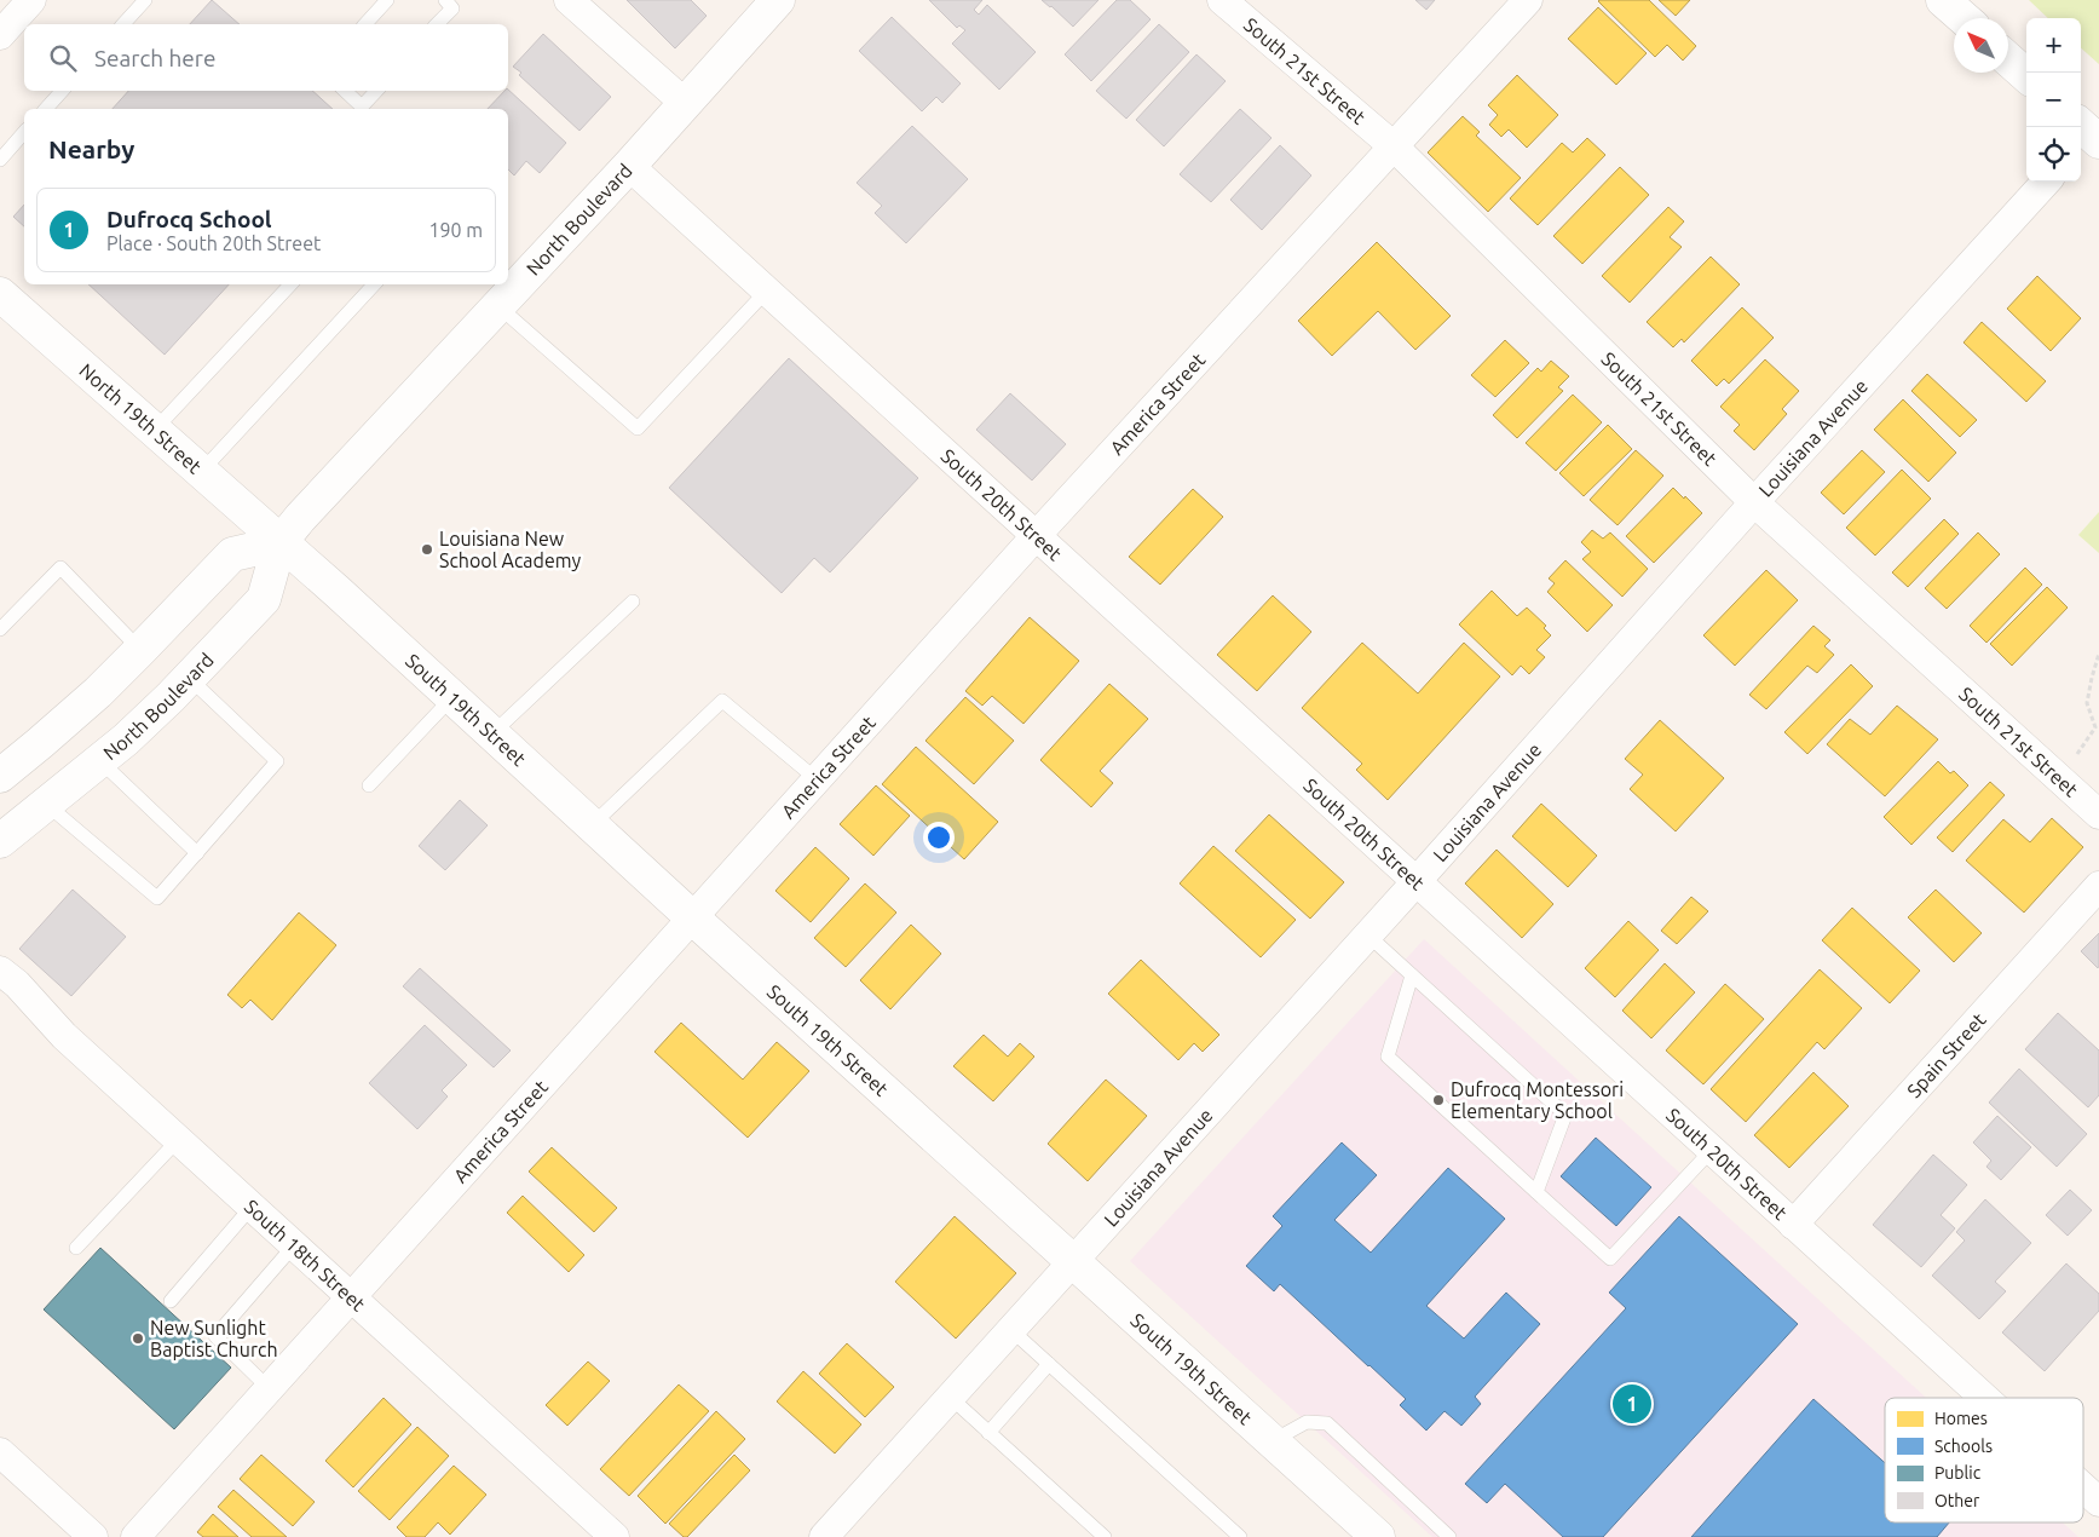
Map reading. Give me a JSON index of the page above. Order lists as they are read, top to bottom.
{
  "streets": {
    "street": [
      "South 21st Street",
      "North Boulevard",
      "America Street",
      "North 19th Street",
      "Louisiana Avenue",
      "South 20th Street",
      "South 19th Street",
      "Spain Street",
      "South 18th Street"
    ]
  },
  "crossings": [
    ["South 21st Street", "America Street"],
    ["South 21st Street", "Louisiana Avenue"],
    ["North Boulevard", "North 19th Street"],
    ["North Boulevard", "South 20th Street"],
    ["North Boulevard", "South 19th Street"],
    ["America Street", "South 20th Street"],
    ["America Street", "South 19th Street"],
    ["America Street", "South 18th Street"],
    ["North 19th Street", "South 19th Street"],
    ["Louisiana Avenue", "South 20th Street"],
    ["Louisiana Avenue", "South 19th Street"],
    ["South 20th Street", "Spain Street"]
  ],
  "places": ["Louisiana New School Academy", "Dufrocq Montessori Elementary School", "New Sunlight Baptist Church"],
  "legend": [
    "Homes",
    "Schools",
    "Public",
    "Other"
  ],
  "north": "top left",
  "page": {
    "map_buttons": ["+", "−"],
    "search": "Search here",
    "heading": "Nearby",
    "list": [
      {
        "mark": "1",
        "name": "Dufrocq School",
        "note": "Place · South 20th Street",
        "value": "190 m"
      }
    ],
    "pins": "1"
  }
}
